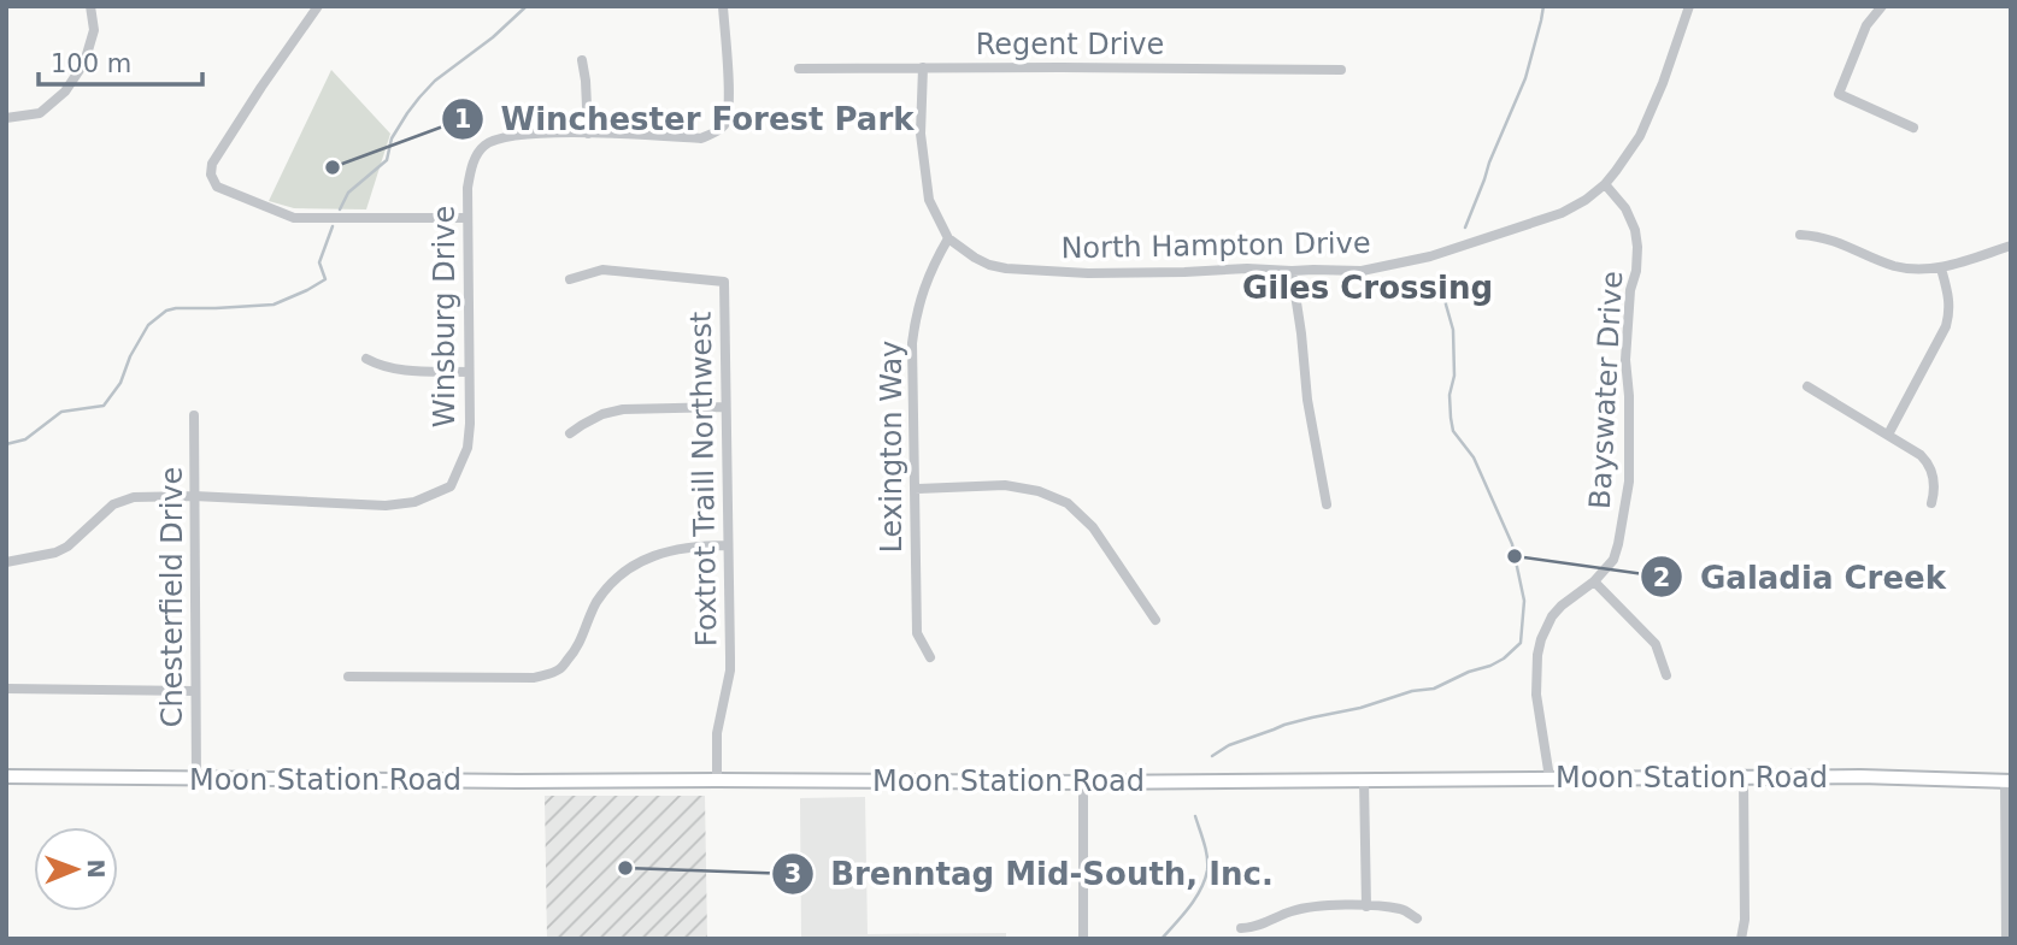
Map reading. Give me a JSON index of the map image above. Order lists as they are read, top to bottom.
{
  "streets": {
    "street": [
      "Regent Drive",
      "North Hampton Drive",
      "Winsburg Drive",
      "Bayswater Drive",
      "Lexington Way",
      "Foxtrot Traill Northwest",
      "Chesterfield Drive",
      "Moon Station Road"
    ]
  },
  "crossings": [
    ["North Hampton Drive", "Bayswater Drive"],
    ["North Hampton Drive", "Lexington Way"],
    ["Winsburg Drive", "Chesterfield Drive"],
    ["Bayswater Drive", "Moon Station Road"],
    ["Foxtrot Traill Northwest", "Moon Station Road"],
    ["Chesterfield Drive", "Moon Station Road"]
  ],
  "districts": ["Giles Crossing"],
  "places": ["Winchester Forest Park", "Galadia Creek", "Brenntag Mid-South, Inc."],
  "scale_bar": "100 m",
  "north": "right"
}
